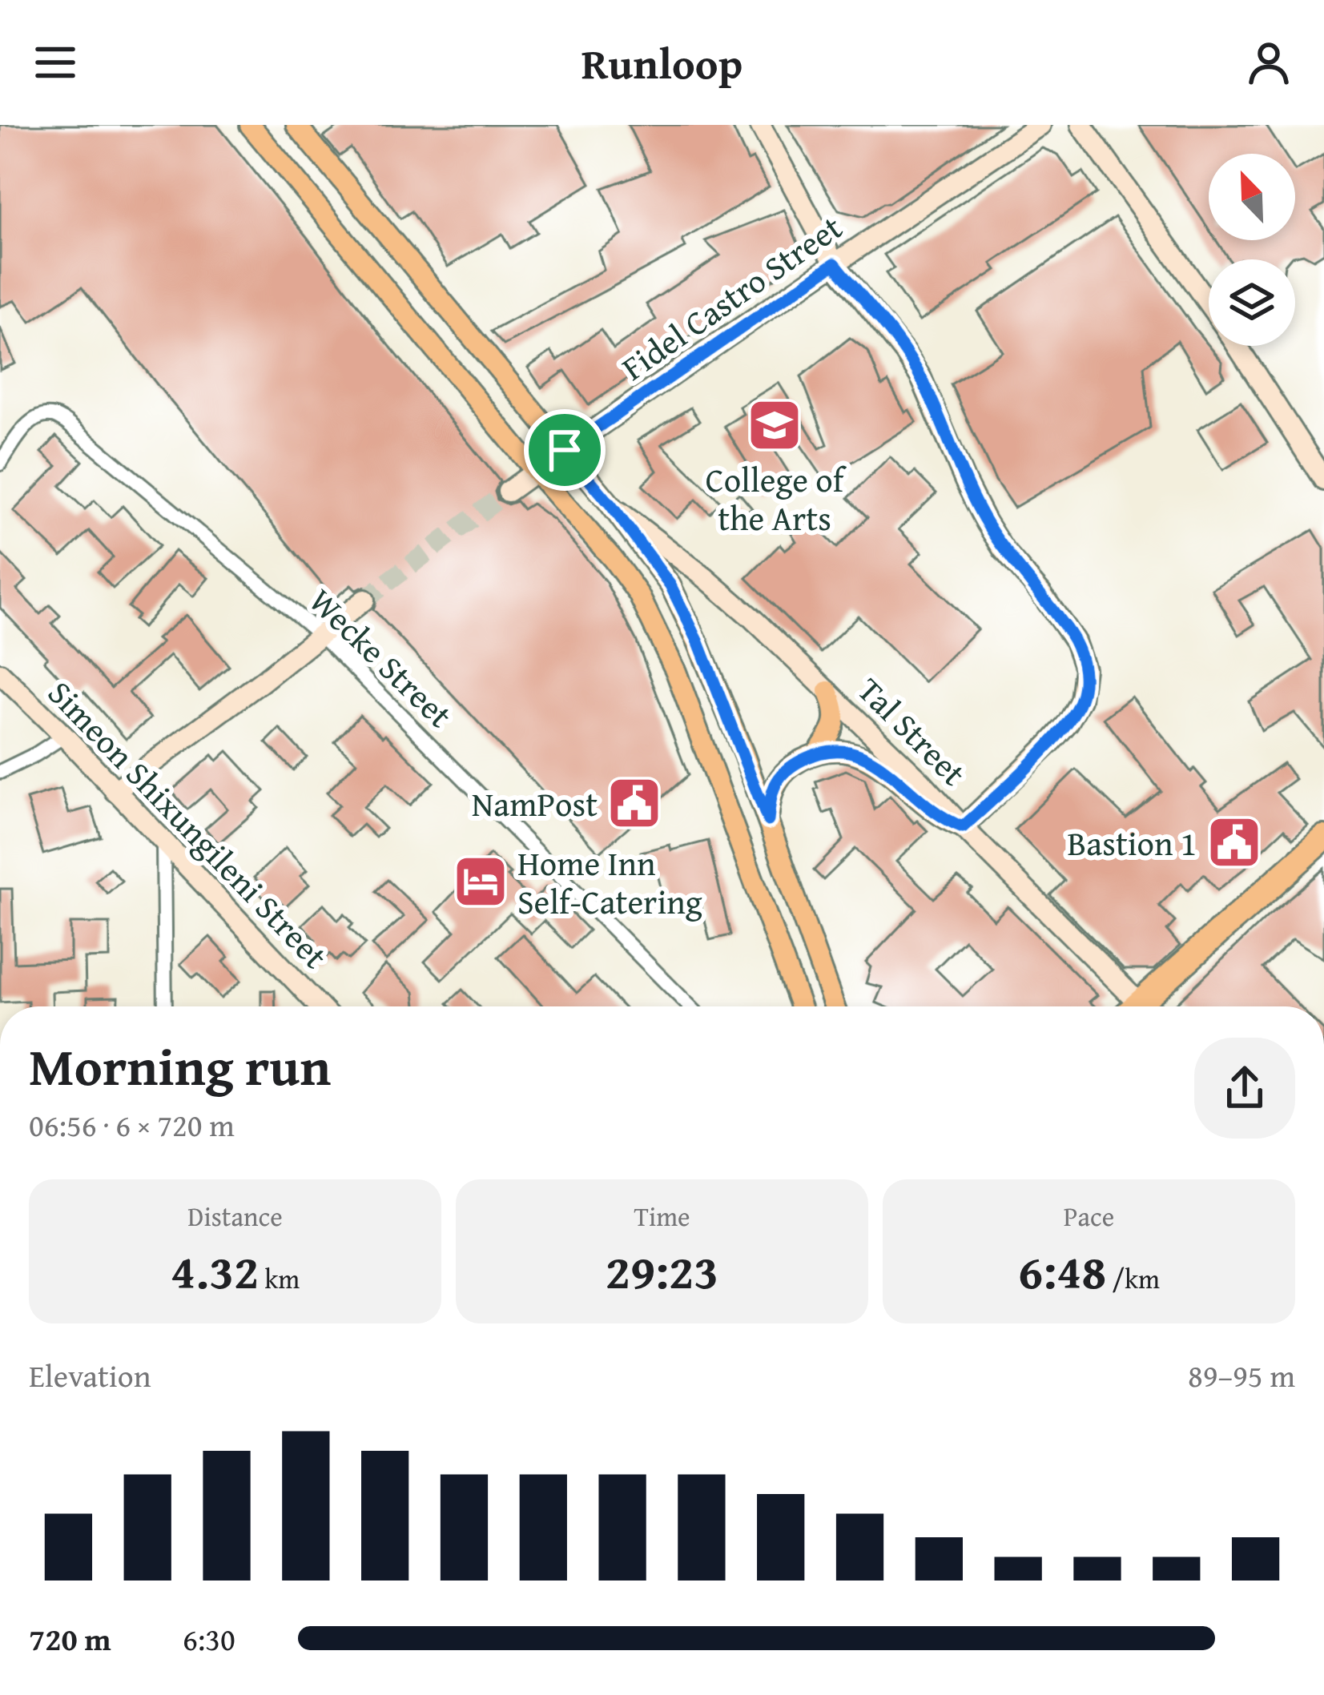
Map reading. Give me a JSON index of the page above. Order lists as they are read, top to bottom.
{
  "streets": {
    "street": [
      "Fidel Castro Street",
      "Wecke Street",
      "Tal Street",
      "Simeon Shixungileni Street"
    ]
  },
  "places": {
    "school or university": ["College of the Arts"],
    "public building": ["NamPost", "Bastion 1"],
    "hotel": ["Home Inn Self-Catering"]
  },
  "north": "top left",
  "page": {
    "header": "Runloop",
    "heading": ["Morning run", "06:56 · 6 × 720 m"],
    "stats": [
      ["Distance", "4.32 km"],
      ["Time", "29:23"],
      ["Pace", "6:48 /km"]
    ],
    "chart": ["Elevation", "89–95 m"],
    "list": [
      {
        "name": "720 m",
        "note": "6:30"
      }
    ]
  }
}
